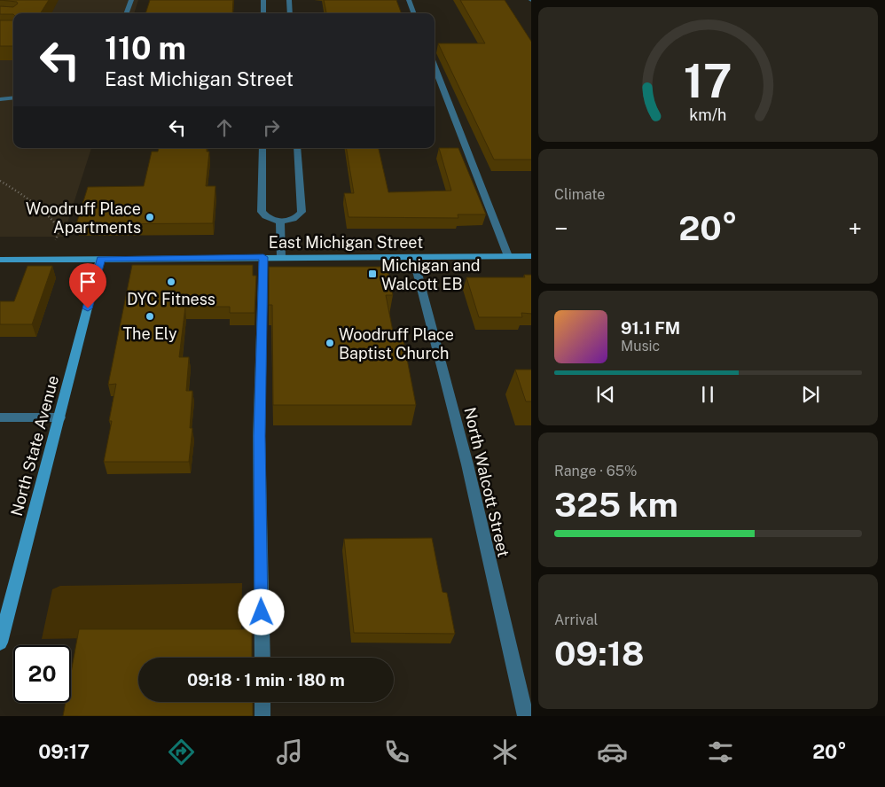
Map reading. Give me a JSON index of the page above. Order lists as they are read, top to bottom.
{
  "streets": {
    "main road": ["East Michigan Street", "North State Avenue"],
    "street": ["North Walcott Street"]
  },
  "crossings": [
    ["East Michigan Street", "North State Avenue"],
    ["East Michigan Street", "North Walcott Street"]
  ],
  "places": {
    "other": [
      "Woodruff Place Apartments",
      "DYC Fitness",
      "The Ely",
      "Woodruff Place Baptist Church"
    ],
    "transit": ["Michigan and Walcott EB"]
  },
  "page": {
    "turn": ["110 m", "East Michigan Street"],
    "tile": [
      "Climate",
      ["Range · 65%", "325 km"],
      ["Arrival", "09:18"]
    ],
    "heat": ["−", "20°", "+"],
    "song": ["91.1 FM", "Music"],
    "limit": "20",
    "trip": "09:18 · 1 min · 180 m",
    "tabs": ["09:17", "20°"],
    "gauge": ["17", "km/h"]
  }
}
